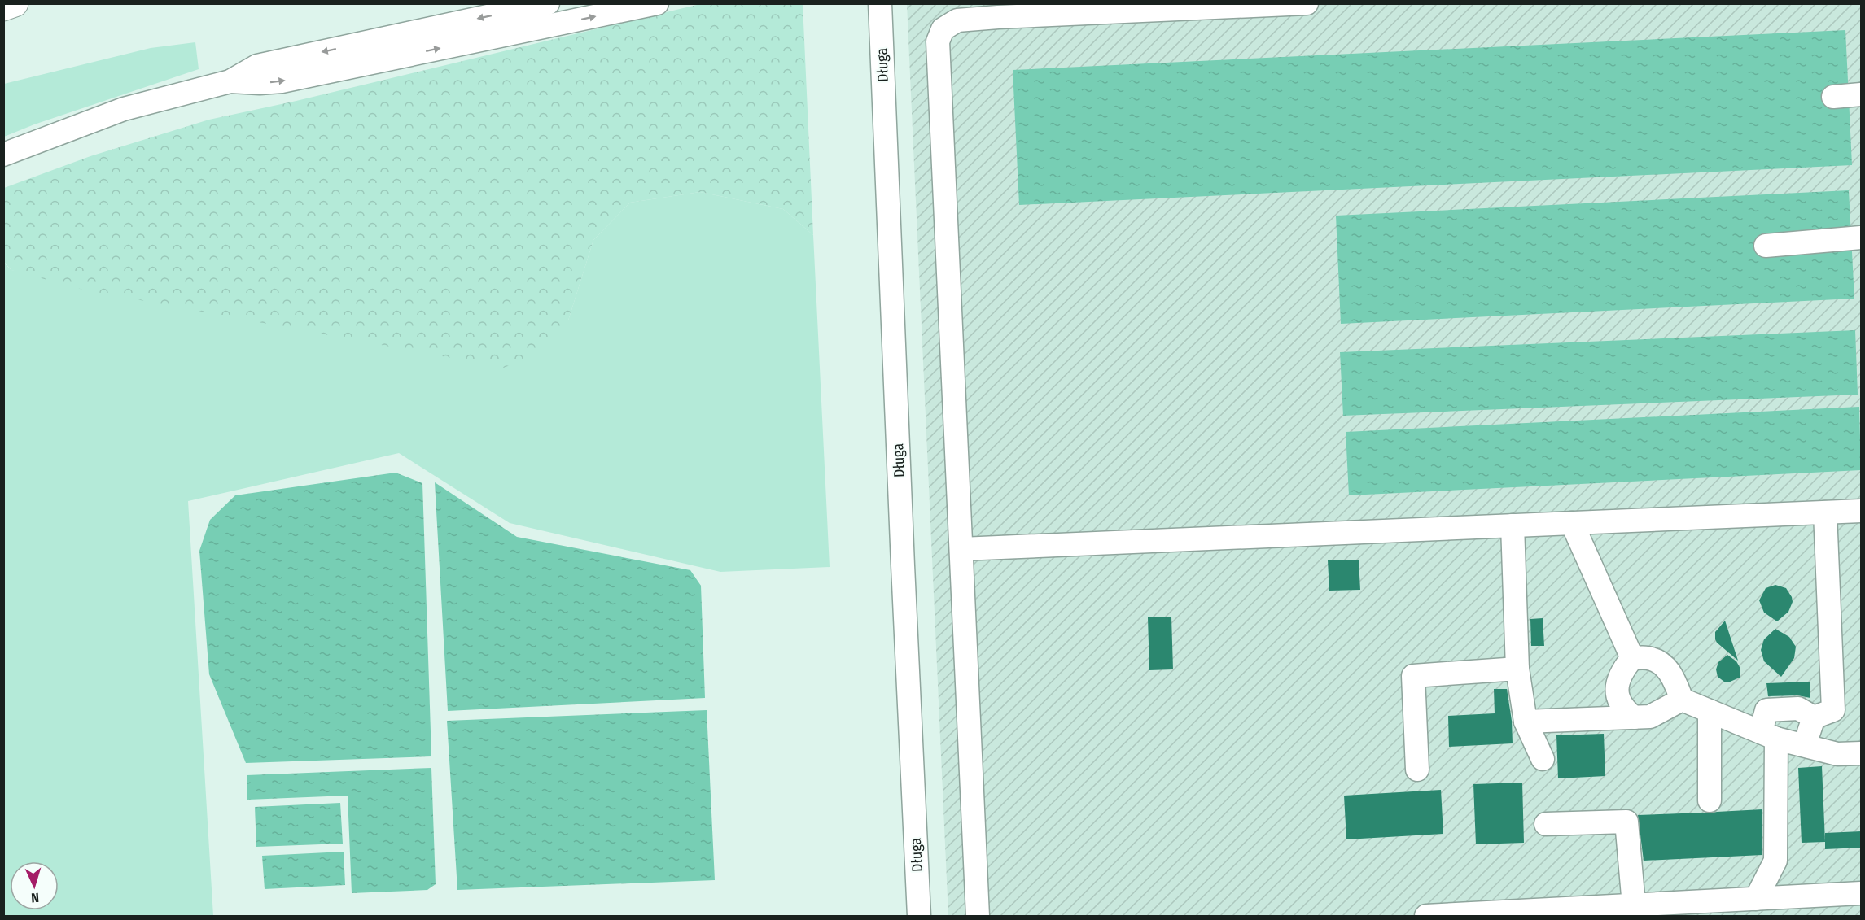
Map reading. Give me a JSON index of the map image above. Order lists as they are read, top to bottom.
{
  "streets": {
    "street": ["Długa"]
  },
  "north": "bottom"
}
